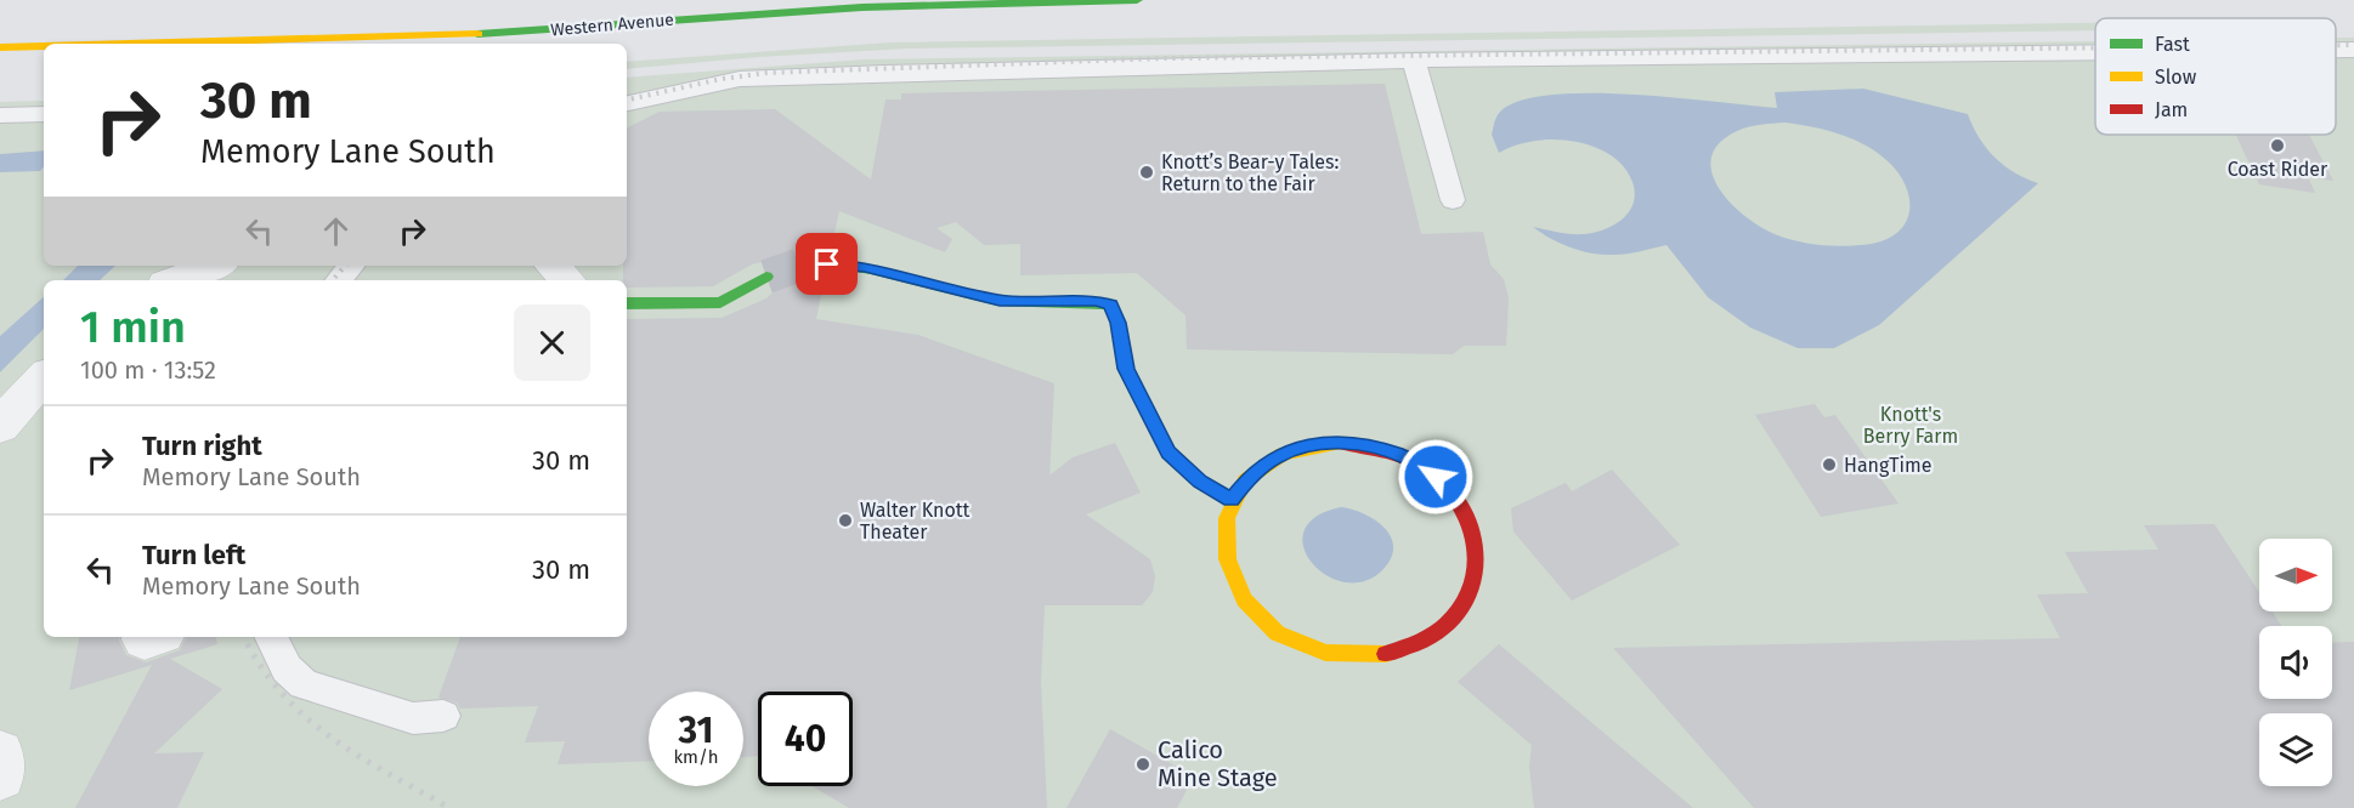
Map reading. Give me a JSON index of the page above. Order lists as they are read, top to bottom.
{
  "streets": {
    "street": ["Western Avenue"]
  },
  "parks": ["Knott's Berry Farm"],
  "places": [
    "Coast Rider",
    "Knott’s Bear-y Tales: Return to the Fair",
    "HangTime",
    "Walter Knott Theater",
    "Calico Mine Stage"
  ],
  "legend": ["Fast", "Slow", "Jam"],
  "north": "right",
  "page": {
    "turn": ["30 m", "Memory Lane South"],
    "heading": ["1 min", "100 m · 13:52"],
    "list": [
      {
        "name": "Turn right",
        "note": "Memory Lane South",
        "value": "30 m"
      },
      {
        "name": "Turn left",
        "note": "Memory Lane South",
        "value": "30 m"
      }
    ],
    "speed": "31 km/h",
    "limit": "40"
  }
}
